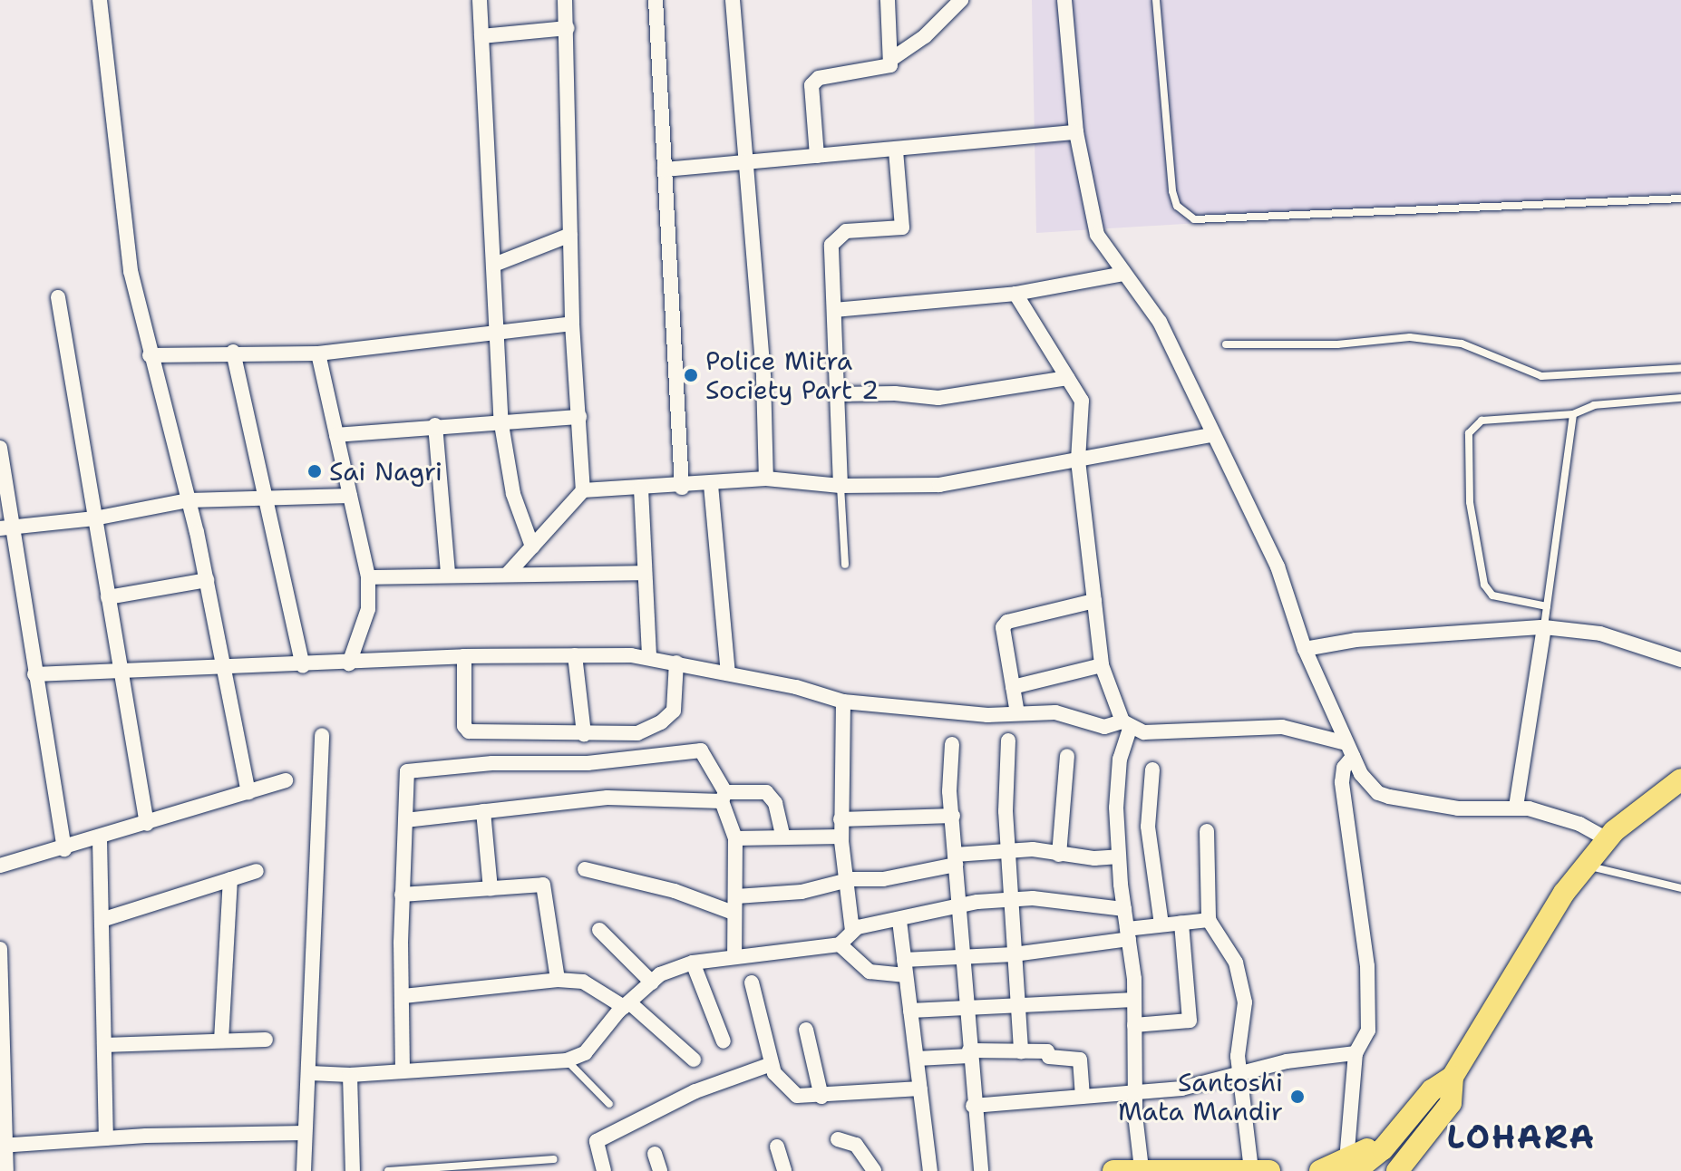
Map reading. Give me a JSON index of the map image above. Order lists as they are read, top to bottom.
{
  "districts": ["LOHARA"],
  "places": ["Police Mitra Society Part 2", "Sai Nagri", "Santoshi Mata Mandir"]
}
